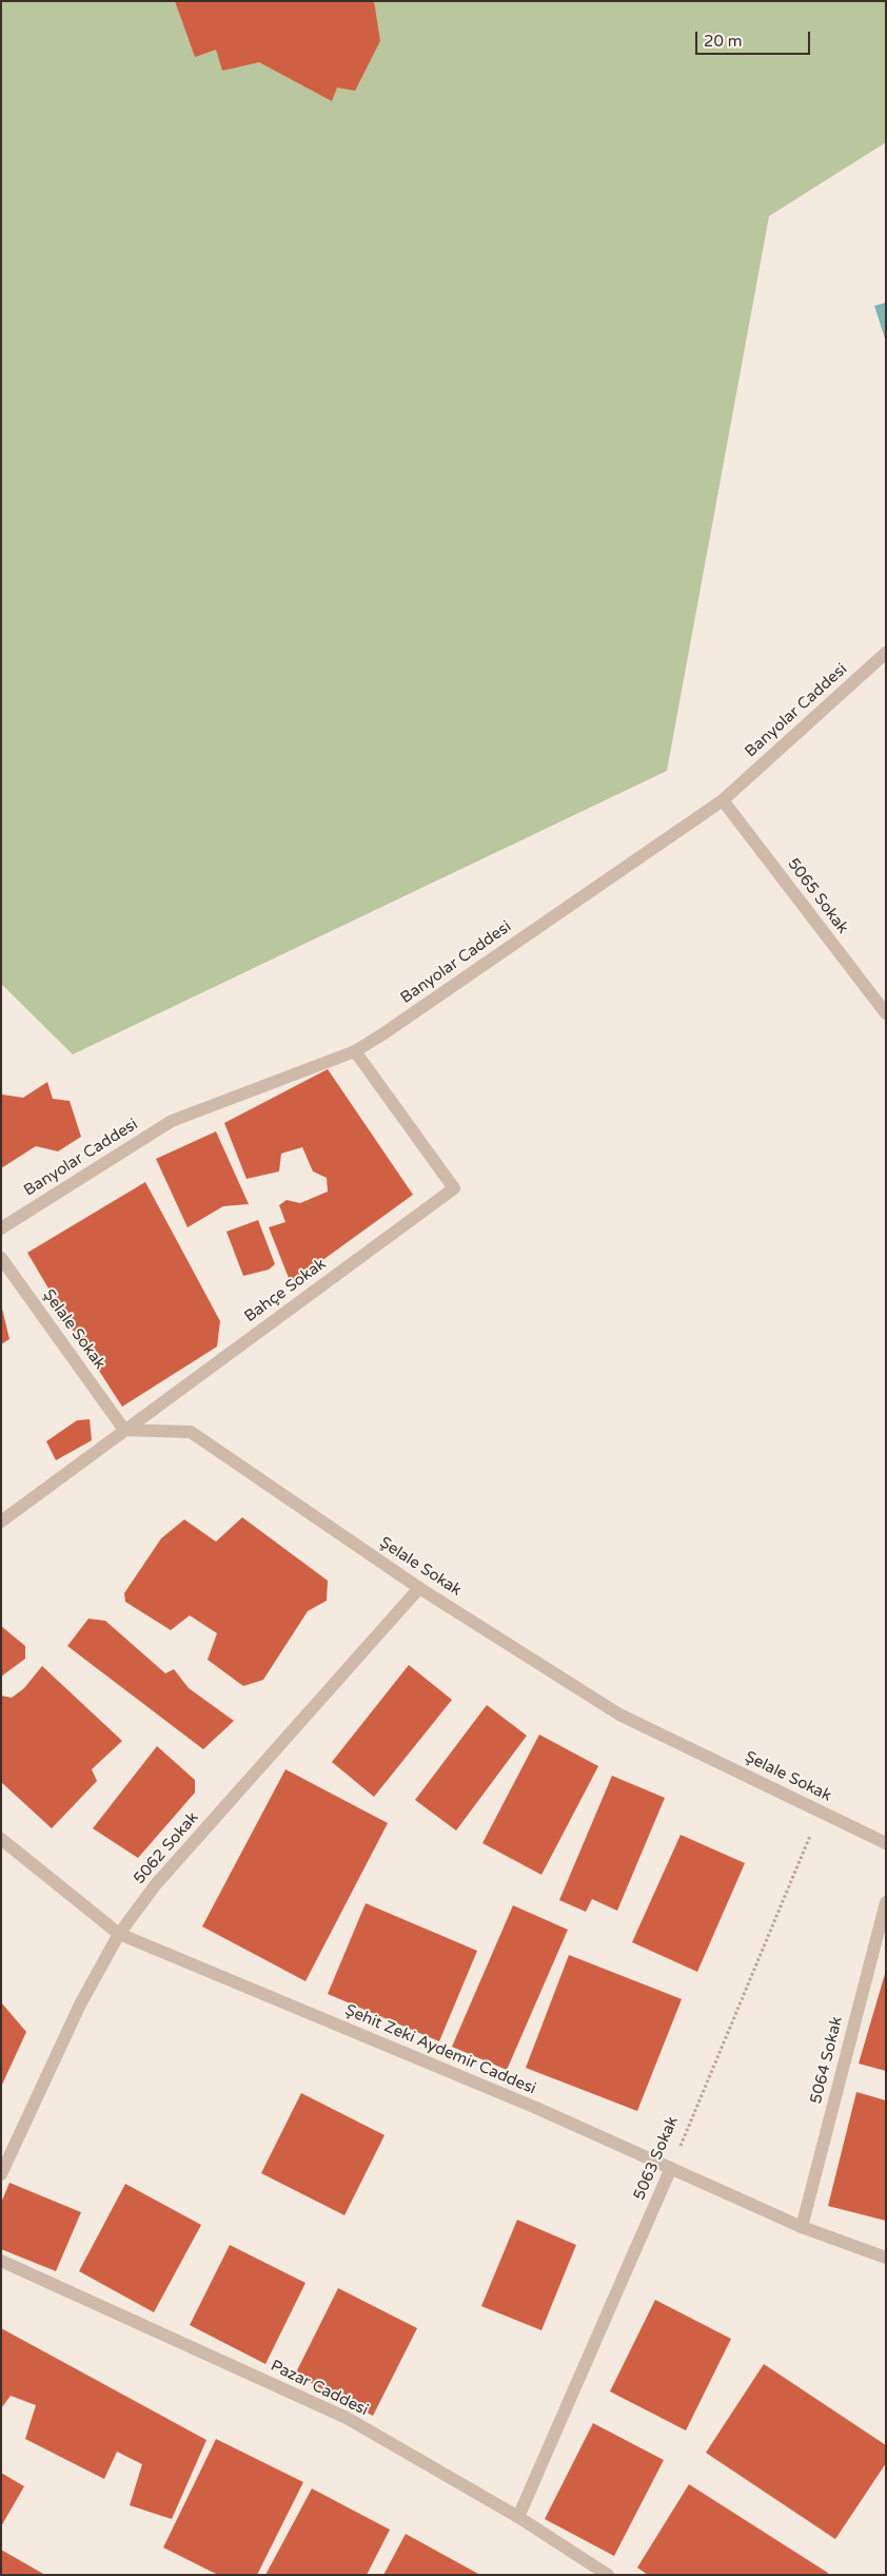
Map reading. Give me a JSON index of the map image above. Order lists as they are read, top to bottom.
{
  "streets": {
    "street": [
      "Banyolar Caddesi",
      "5065 Sokak",
      "Bahçe Sokak",
      "Şelale Sokak",
      "5062 Sokak",
      "Şehit Zeki Aydemir Caddesi",
      "5064 Sokak",
      "5063 Sokak",
      "Pazar Caddesi"
    ]
  },
  "crossings": [
    ["Banyolar Caddesi", "5065 Sokak"],
    ["Banyolar Caddesi", "Bahçe Sokak"],
    ["Bahçe Sokak", "Şelale Sokak"],
    ["Şelale Sokak", "5062 Sokak"],
    ["Şelale Sokak", "5063 Sokak"],
    ["5062 Sokak", "Şehit Zeki Aydemir Caddesi"],
    ["Şehit Zeki Aydemir Caddesi", "5064 Sokak"],
    ["Şehit Zeki Aydemir Caddesi", "5063 Sokak"],
    ["5063 Sokak", "Pazar Caddesi"]
  ],
  "scale_bar": "20 m"
}
